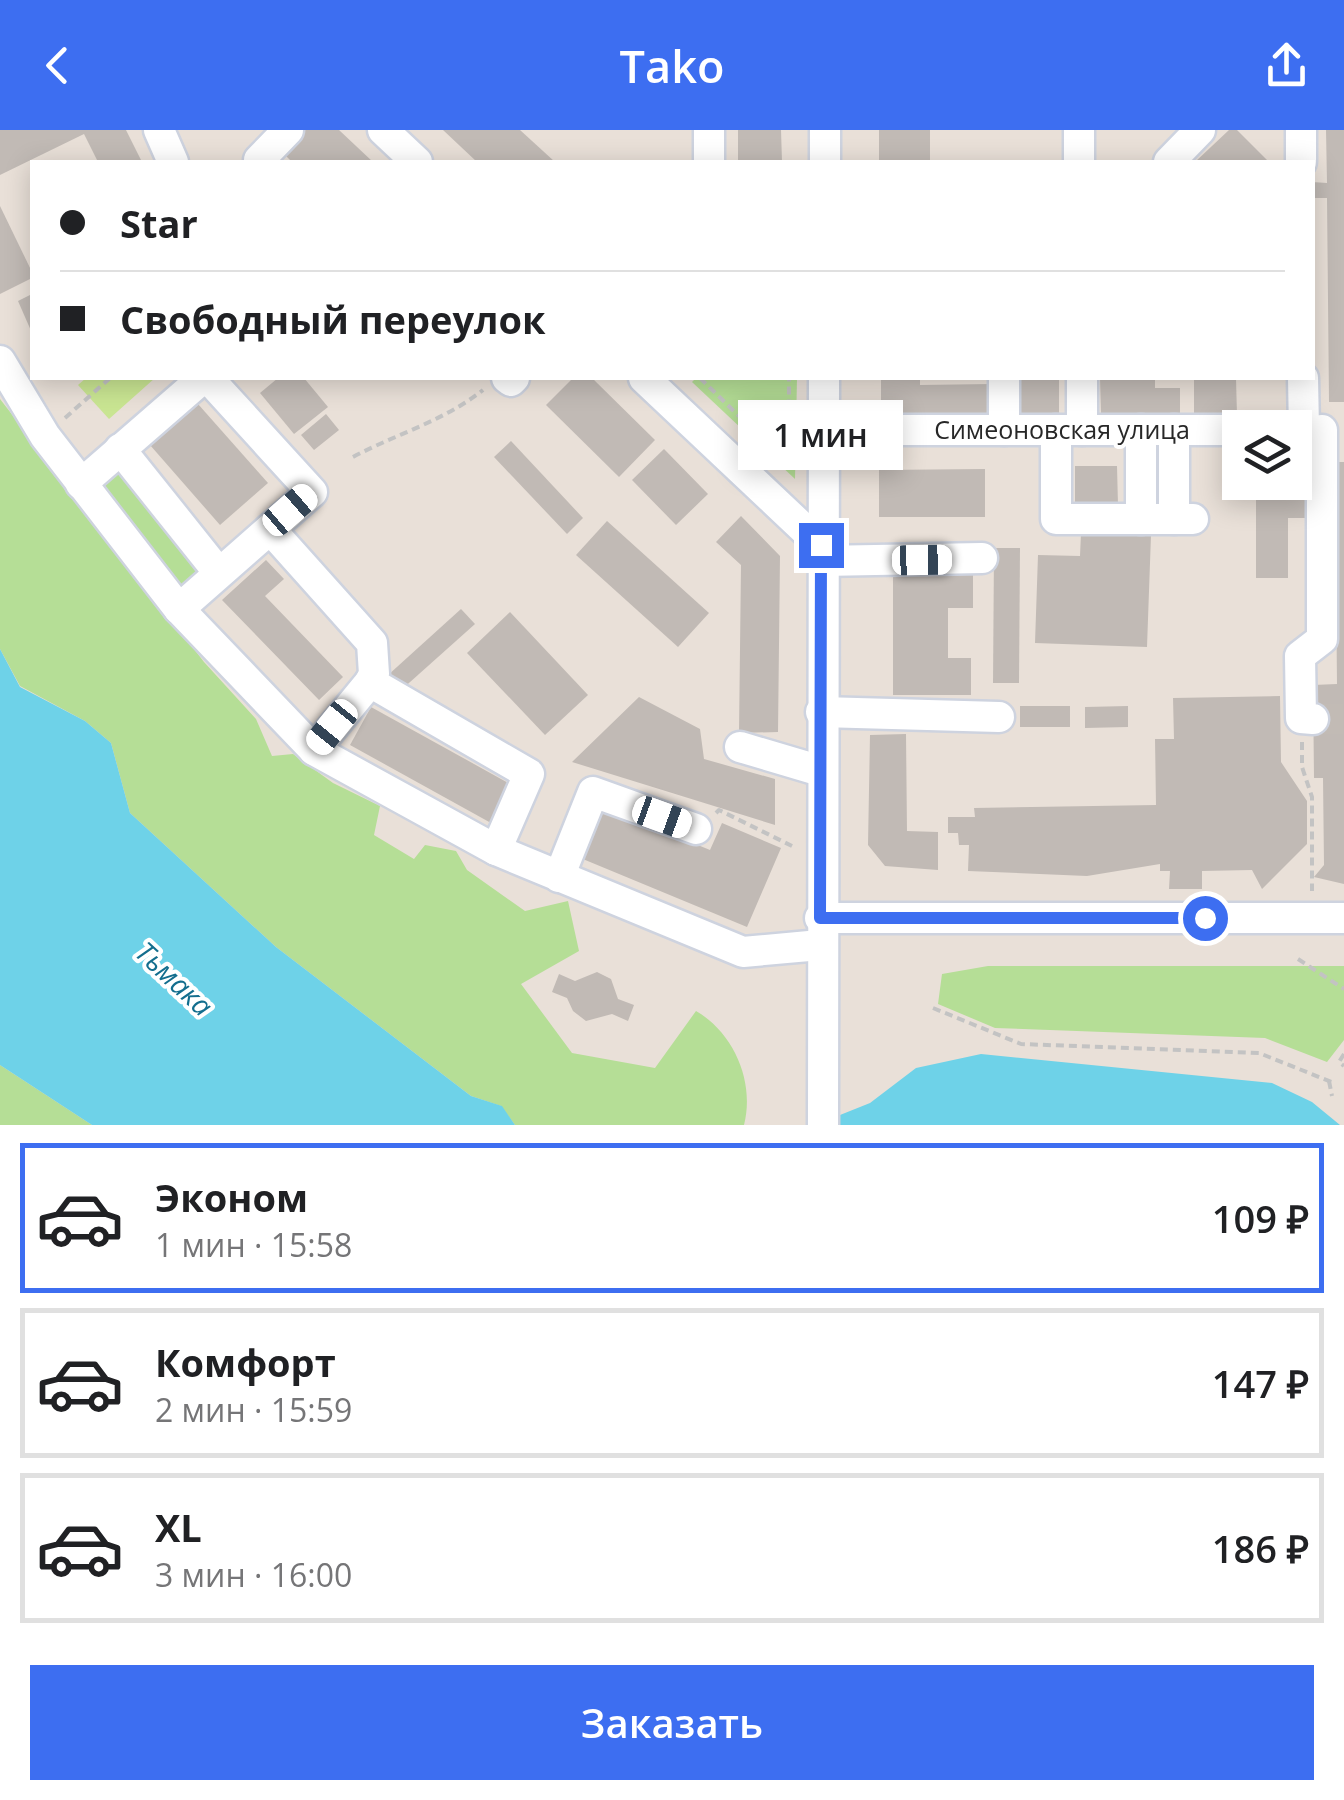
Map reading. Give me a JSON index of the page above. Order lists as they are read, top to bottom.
{
  "streets": {
    "street": ["Симеоновская улица"]
  },
  "water": ["Тьмака"],
  "page": {
    "header": "Tako",
    "banner": ["Star", "Свободный переулок"],
    "bubble": "1 мин",
    "list": [
      {
        "name": "Эконом",
        "note": "1 мин · 15:58",
        "value": "109 ₽"
      },
      {
        "name": "Комфорт",
        "note": "2 мин · 15:59",
        "value": "147 ₽"
      },
      {
        "name": "XL",
        "note": "3 мин · 16:00",
        "value": "186 ₽"
      }
    ],
    "buttons": "Заказать"
  }
}
